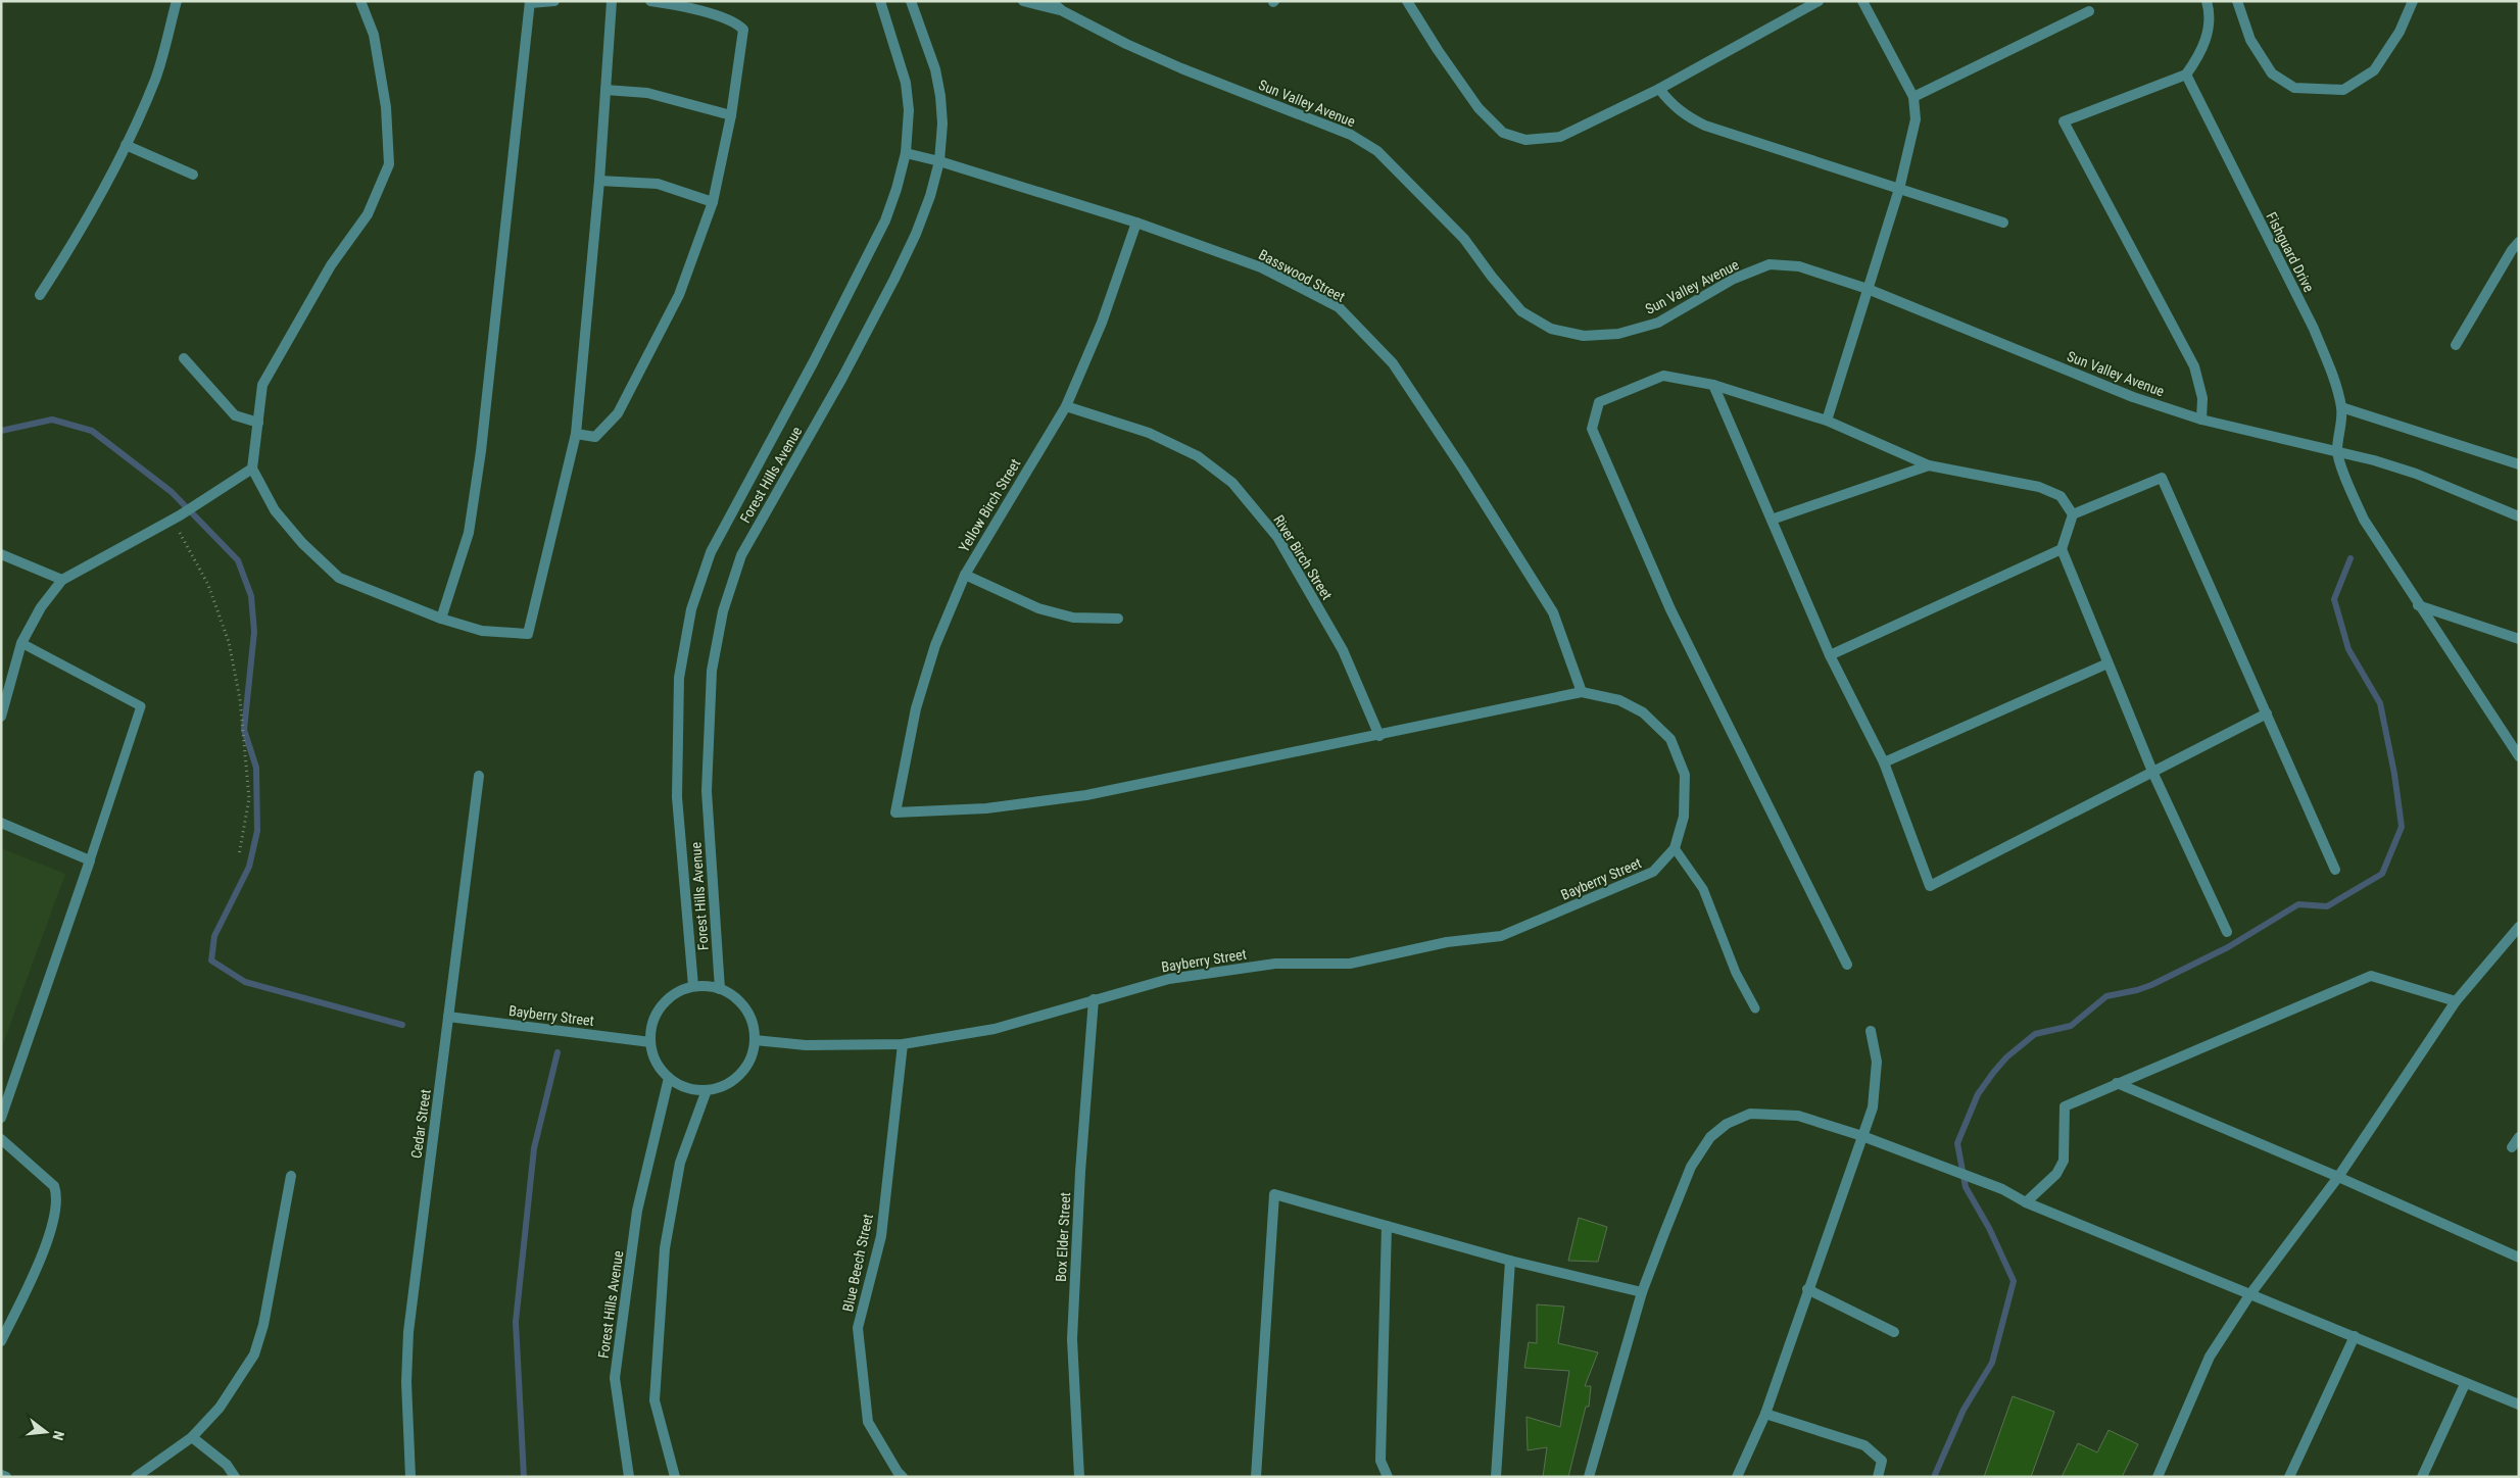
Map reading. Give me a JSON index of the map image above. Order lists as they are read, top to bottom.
{
  "streets": {
    "street": [
      "Sun Valley Avenue",
      "Fishguard Drive",
      "Basswood Street",
      "Forest Hills Avenue",
      "Yellow Birch Street",
      "River Birch Street",
      "Bayberry Street",
      "Cedar Street",
      "Box Elder Street",
      "Blue Beech Street"
    ]
  },
  "crossings": [
    ["Sun Valley Avenue", "Fishguard Drive"],
    ["Basswood Street", "Forest Hills Avenue"],
    ["Basswood Street", "Yellow Birch Street"],
    ["Basswood Street", "Bayberry Street"],
    ["Forest Hills Avenue", "Bayberry Street"],
    ["Yellow Birch Street", "River Birch Street"],
    ["Yellow Birch Street", "Bayberry Street"],
    ["River Birch Street", "Bayberry Street"],
    ["Bayberry Street", "Cedar Street"],
    ["Bayberry Street", "Box Elder Street"],
    ["Bayberry Street", "Blue Beech Street"]
  ],
  "north": "right"
}
